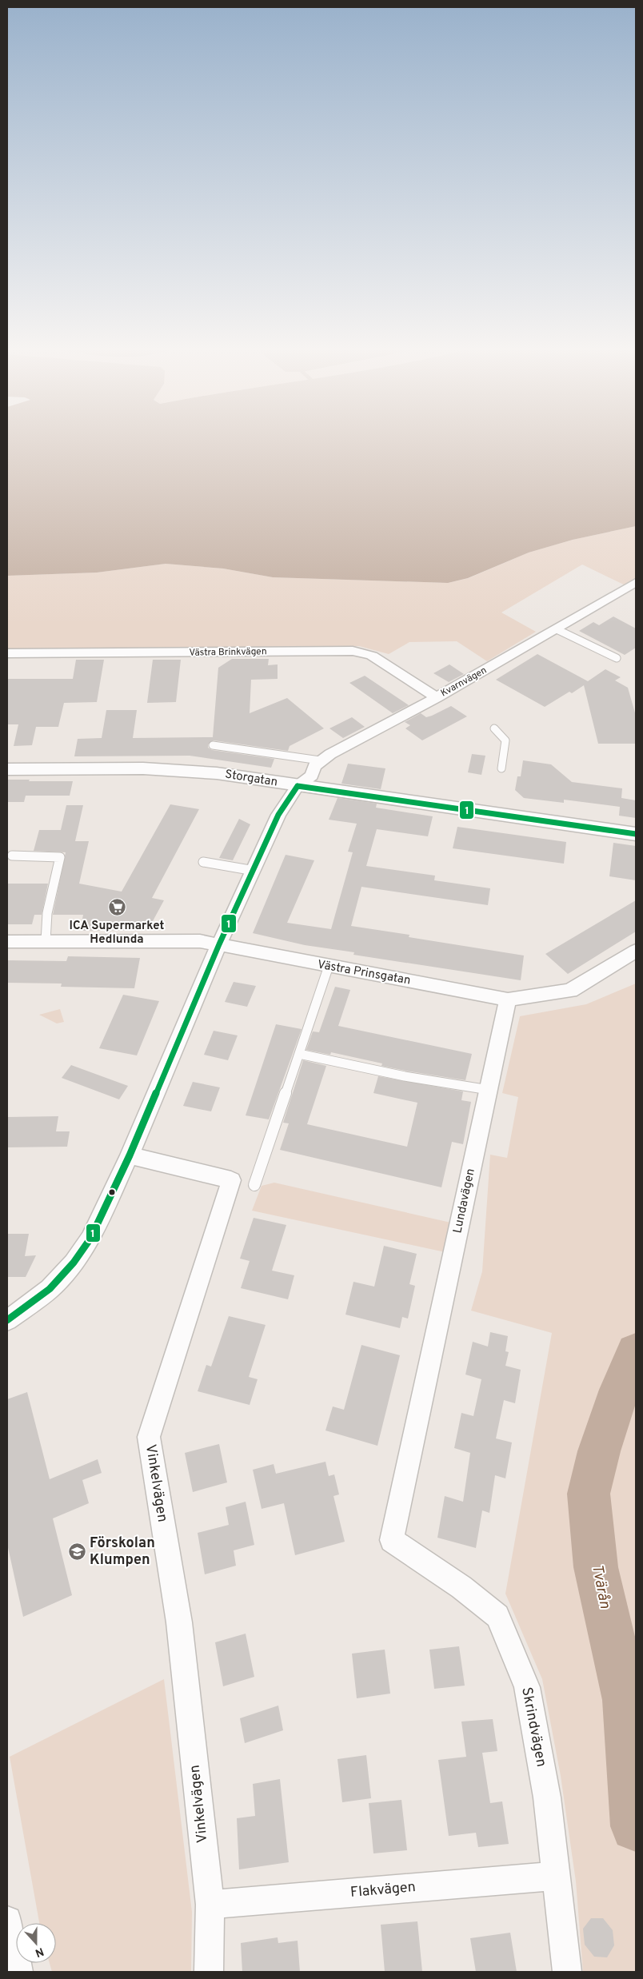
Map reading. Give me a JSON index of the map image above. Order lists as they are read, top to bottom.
{
  "streets": {
    "street": [
      "Västra Brinkvägen",
      "Kvarnvägen",
      "Storgatan",
      "Västra Prinsgatan",
      "Lundavägen",
      "Vinkelvägen",
      "Skrindvägen",
      "Flakvägen"
    ]
  },
  "crossings": [
    ["Västra Brinkvägen", "Kvarnvägen"],
    ["Västra Prinsgatan", "Lundavägen"],
    ["Lundavägen", "Skrindvägen"],
    ["Vinkelvägen", "Flakvägen"],
    ["Skrindvägen", "Flakvägen"]
  ],
  "water": ["Tvärån"],
  "places": {
    "supermarket": ["ICA Supermarket Hedlunda"],
    "school or university": ["Förskolan Klumpen"]
  },
  "lines": ["transit line 1"],
  "north": "bottom"
}
